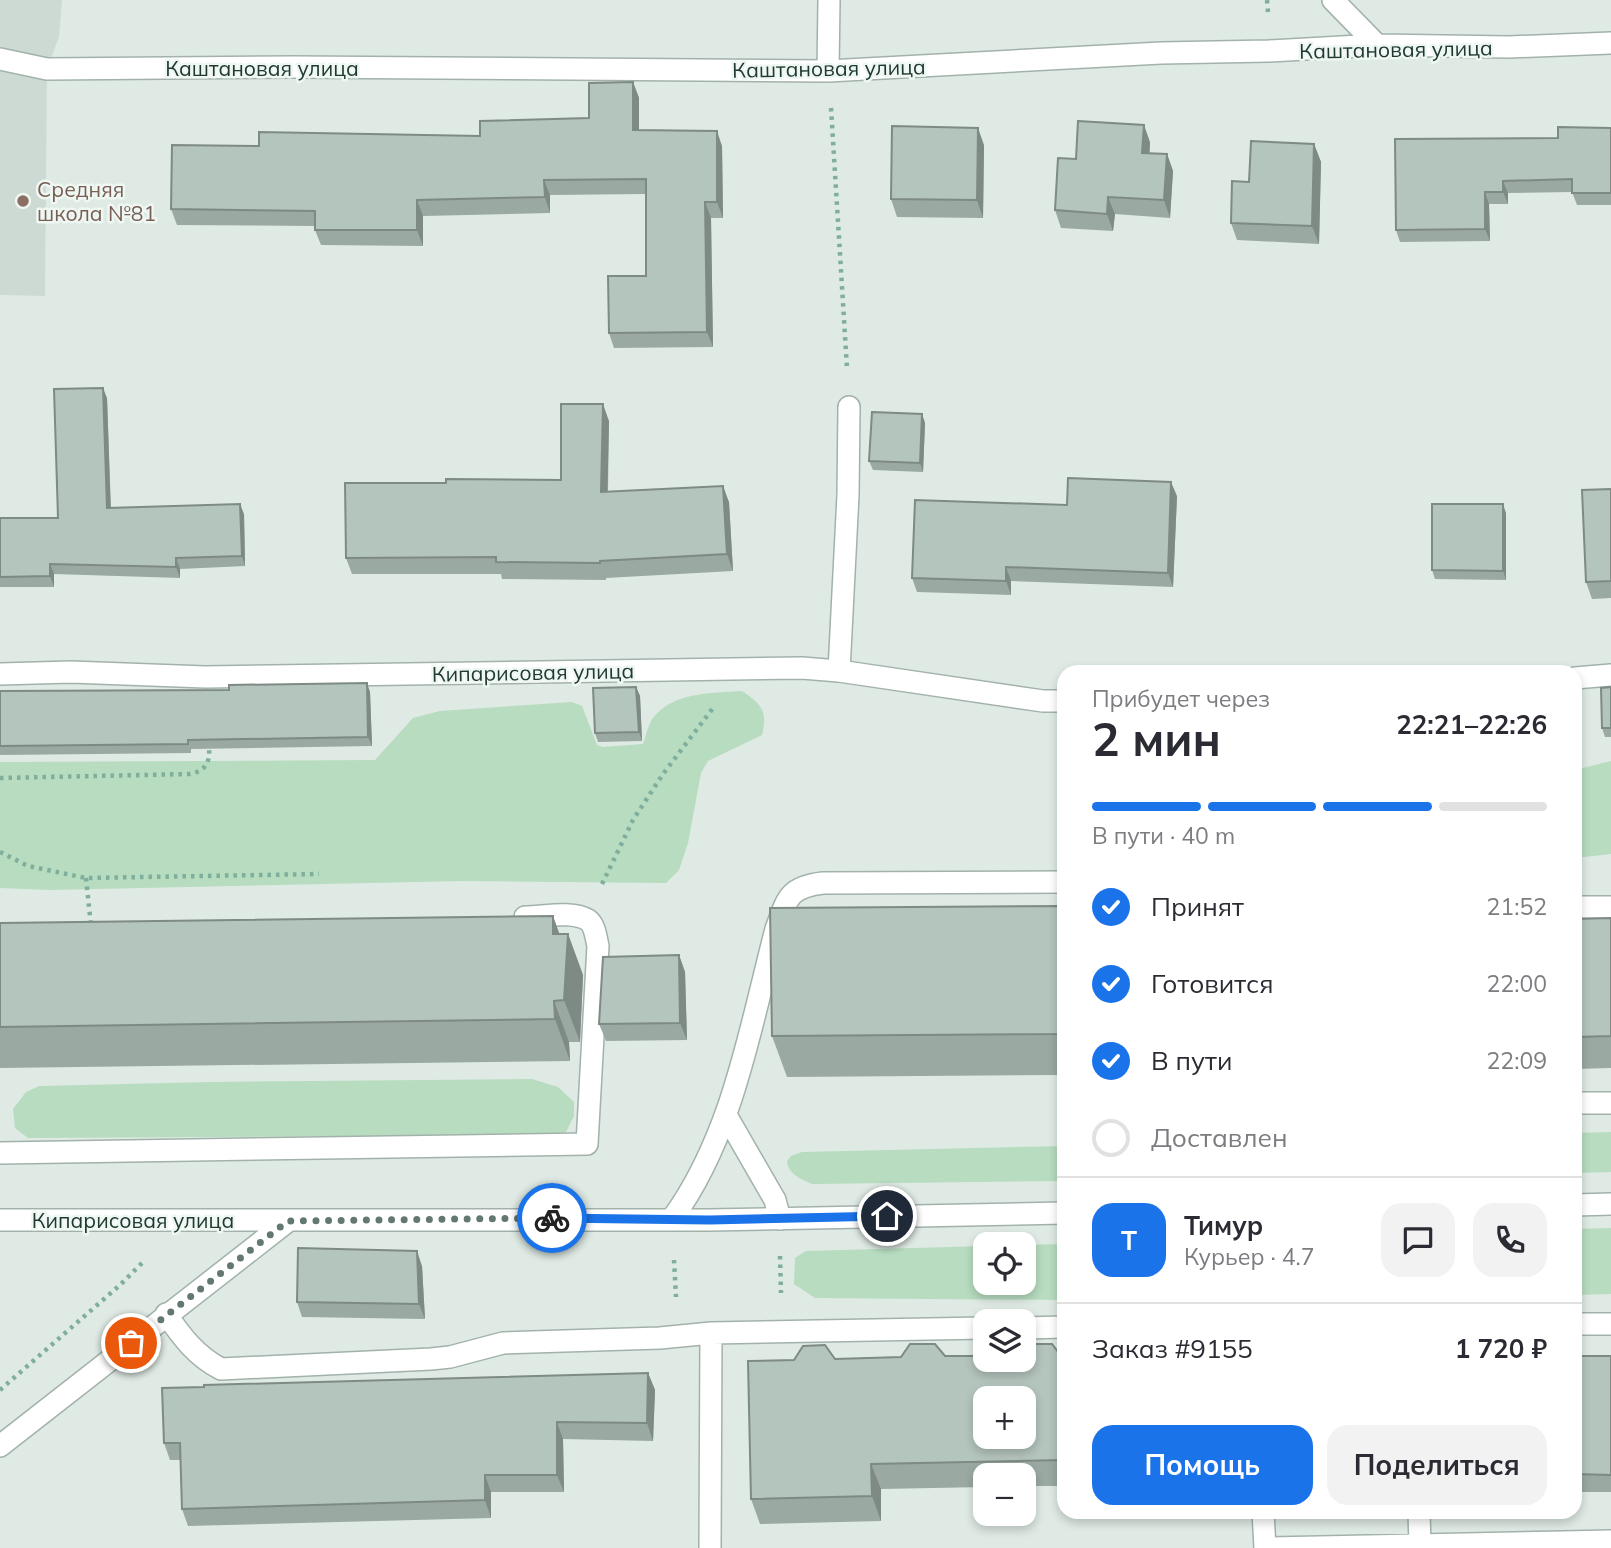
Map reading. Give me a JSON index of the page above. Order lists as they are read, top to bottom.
{
  "streets": {
    "street": ["Каштановая улица", "Кипарисовая улица"]
  },
  "places": ["Средняя школа №81"],
  "page": {
    "heading": ["2 мин", "Прибудет через", "22:21–22:26"],
    "panel": [
      "Тимур",
      "Курьер · 4.7",
      "Заказ #9155",
      "1 720 ₽"
    ],
    "bar": "В пути · 40 m",
    "list": [
      ["Принят", "21:52"],
      ["Готовится", "22:00"],
      ["В пути", "22:09"],
      "Доставлен"
    ],
    "round": "Т",
    "map_buttons": ["+", "−"],
    "buttons": ["Помощь", "Поделиться"]
  }
}
